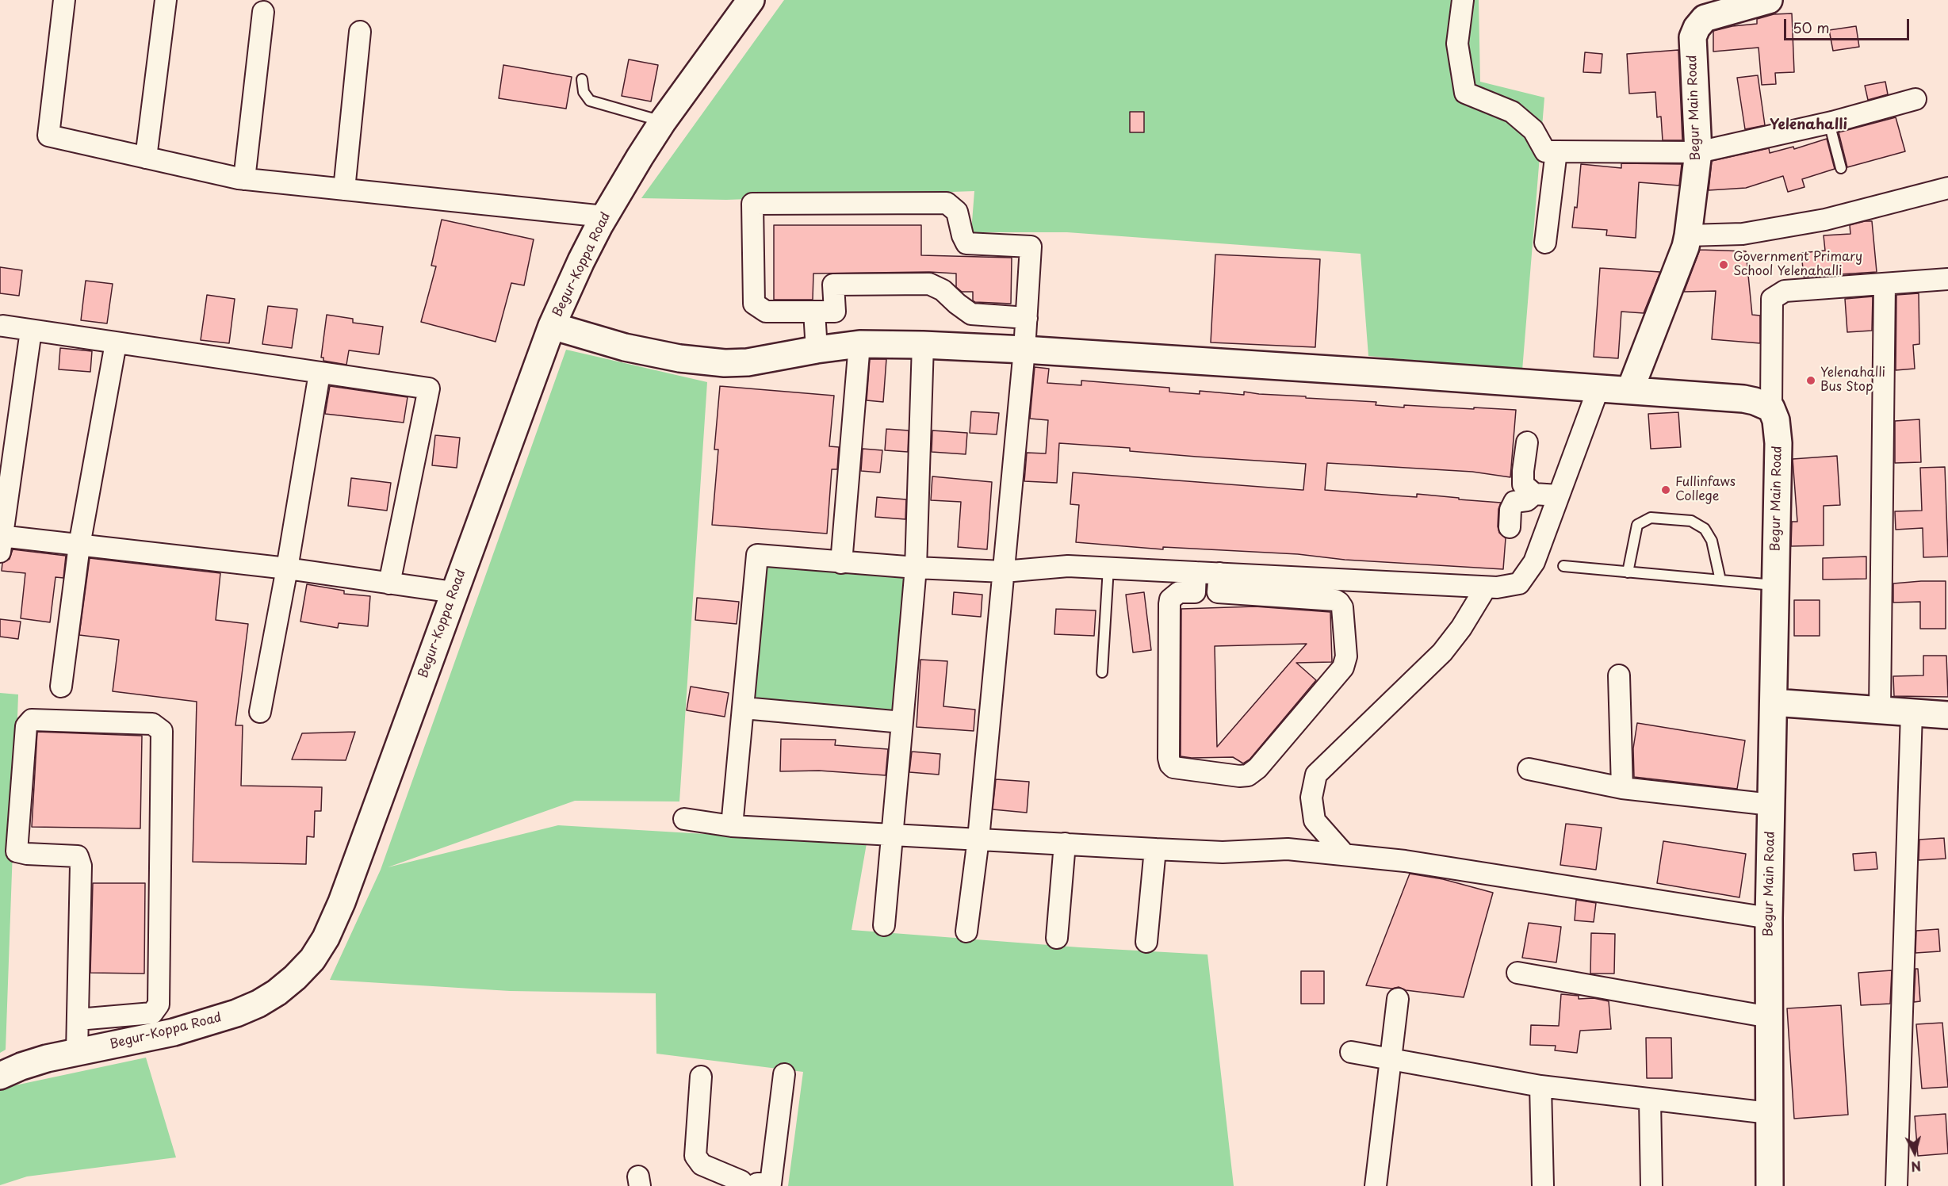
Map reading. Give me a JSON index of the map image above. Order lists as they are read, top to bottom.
{
  "streets": {
    "street": ["Begur Main Road", "Begur-Koppa Road"]
  },
  "districts": ["Yelenahalli"],
  "places": ["Government Primary School Yelenahalli", "Yelenahalli Bus Stop", "Fullinfaws College"],
  "scale_bar": "50 m",
  "north": "bottom"
}
